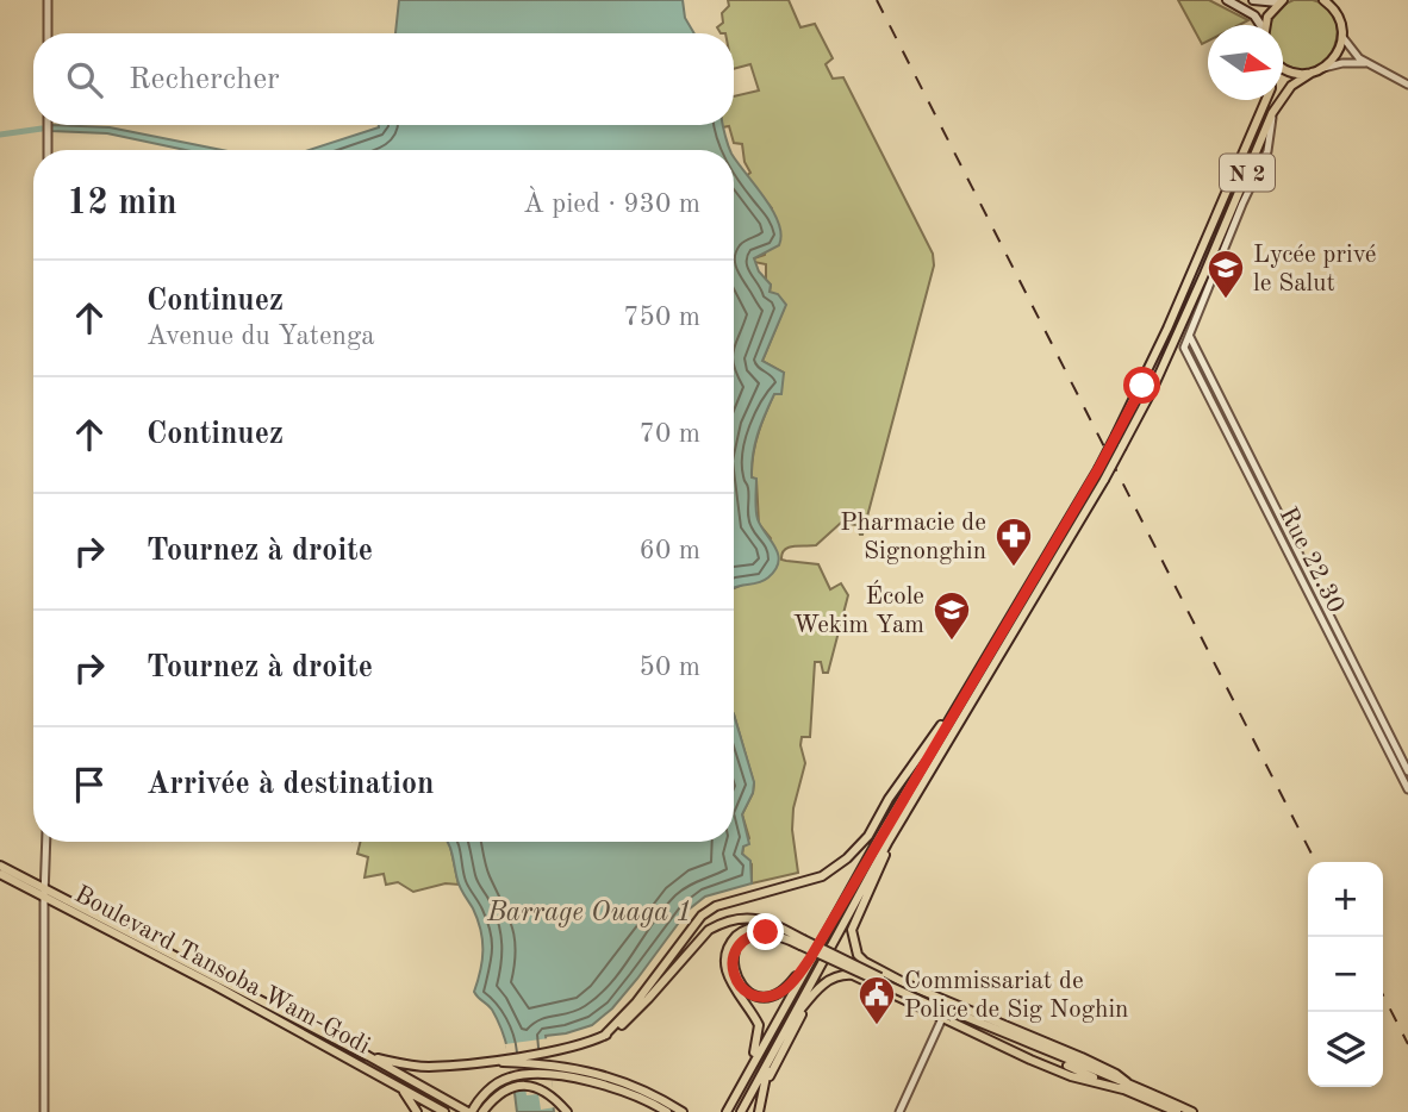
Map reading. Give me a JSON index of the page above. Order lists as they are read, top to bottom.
{
  "streets": {
    "main road": ["N 2", "Boulevard Tansoba Wam-Godi"],
    "street": ["Rue 22.30"]
  },
  "water": ["Barrage Ouaga 1"],
  "places": {
    "school or university": ["Lycée privé le Salut", "École Wekim Yam"],
    "pharmacy": ["Pharmacie de Signonghin"],
    "public building": ["Commissariat de Police de Sig Noghin"]
  },
  "north": "right",
  "page": {
    "search": "Rechercher",
    "heading": ["12 min", "À pied · 930 m"],
    "list": [
      ["Continuez", "Avenue du Yatenga", "750 m"],
      ["Continuez", "70 m"],
      ["Tournez à droite", "60 m"],
      ["Tournez à droite", "50 m"],
      "Arrivée à destination"
    ],
    "map_buttons": ["+", "−"]
  }
}
